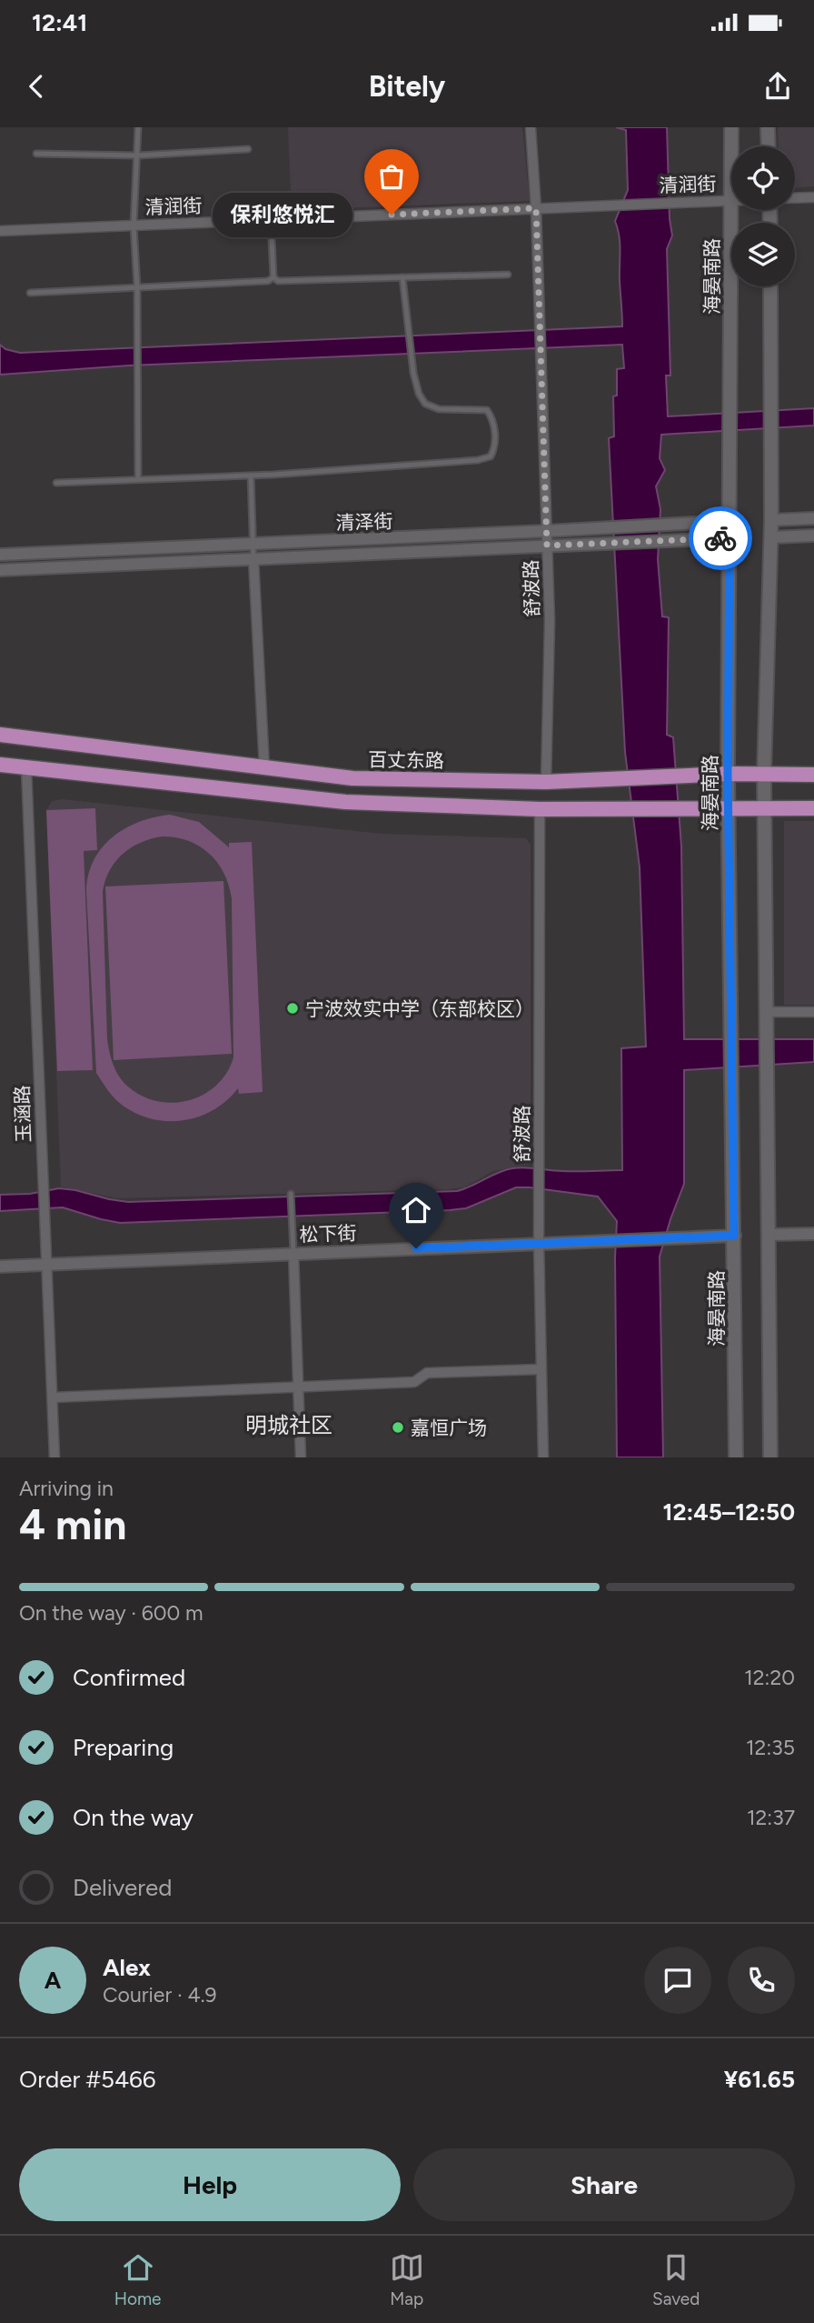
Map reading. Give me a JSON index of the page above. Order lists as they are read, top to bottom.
{
  "streets": {
    "main road": ["海晏南路", "百丈东路"],
    "street": [
      "清润街",
      "清泽街",
      "舒波路",
      "玉涵路",
      "松下街"
    ]
  },
  "crossings": [
    ["清润街", "海晏南路"],
    ["清润街", "舒波路"],
    ["海晏南路", "清泽街"],
    ["海晏南路", "百丈东路"],
    ["海晏南路", "松下街"],
    ["清泽街", "舒波路"],
    ["舒波路", "百丈东路"],
    ["舒波路", "松下街"],
    ["玉涵路", "松下街"]
  ],
  "districts": ["明城社区"],
  "places": ["保利悠悦汇", "宁波效实中学（东部校区）", "嘉恒广场"],
  "page": {
    "status": "12:41",
    "header": "Bitely",
    "bubble": "保利悠悦汇",
    "heading": ["4 min", "Arriving in", "12:45–12:50"],
    "panel": [
      "Alex",
      "Courier · 4.9",
      "Order #5466",
      "¥61.65"
    ],
    "bar": "On the way · 600 m",
    "list": [
      ["Confirmed", "12:20"],
      ["Preparing", "12:35"],
      ["On the way", "12:37"],
      "Delivered"
    ],
    "round": "A",
    "buttons": ["Help", "Share"],
    "tabs": ["Home", "Map", "Saved"]
  }
}
